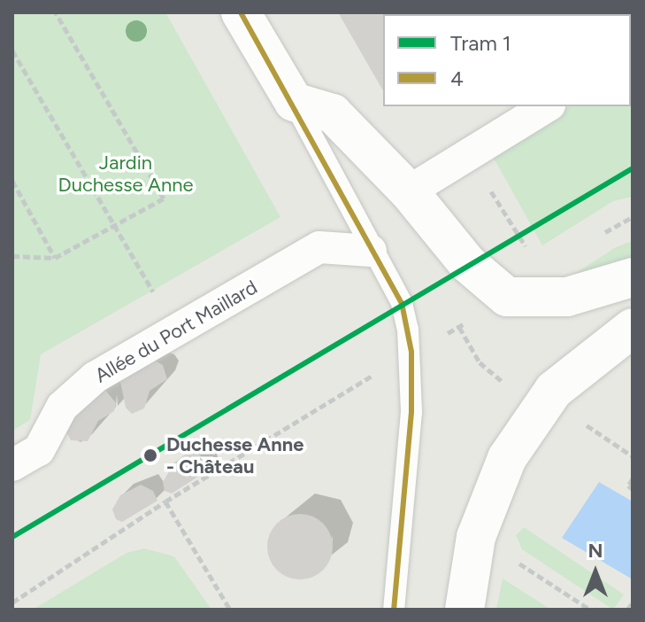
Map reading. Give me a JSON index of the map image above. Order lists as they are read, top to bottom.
{
  "streets": {
    "street": ["Allée du Port Maillard"]
  },
  "parks": ["Jardin Duchesse Anne"],
  "places": ["Duchesse Anne - Château"],
  "lines": ["transit line 4", "tram line 1"],
  "legend": ["Tram 1", "4"],
  "north": "top"
}
